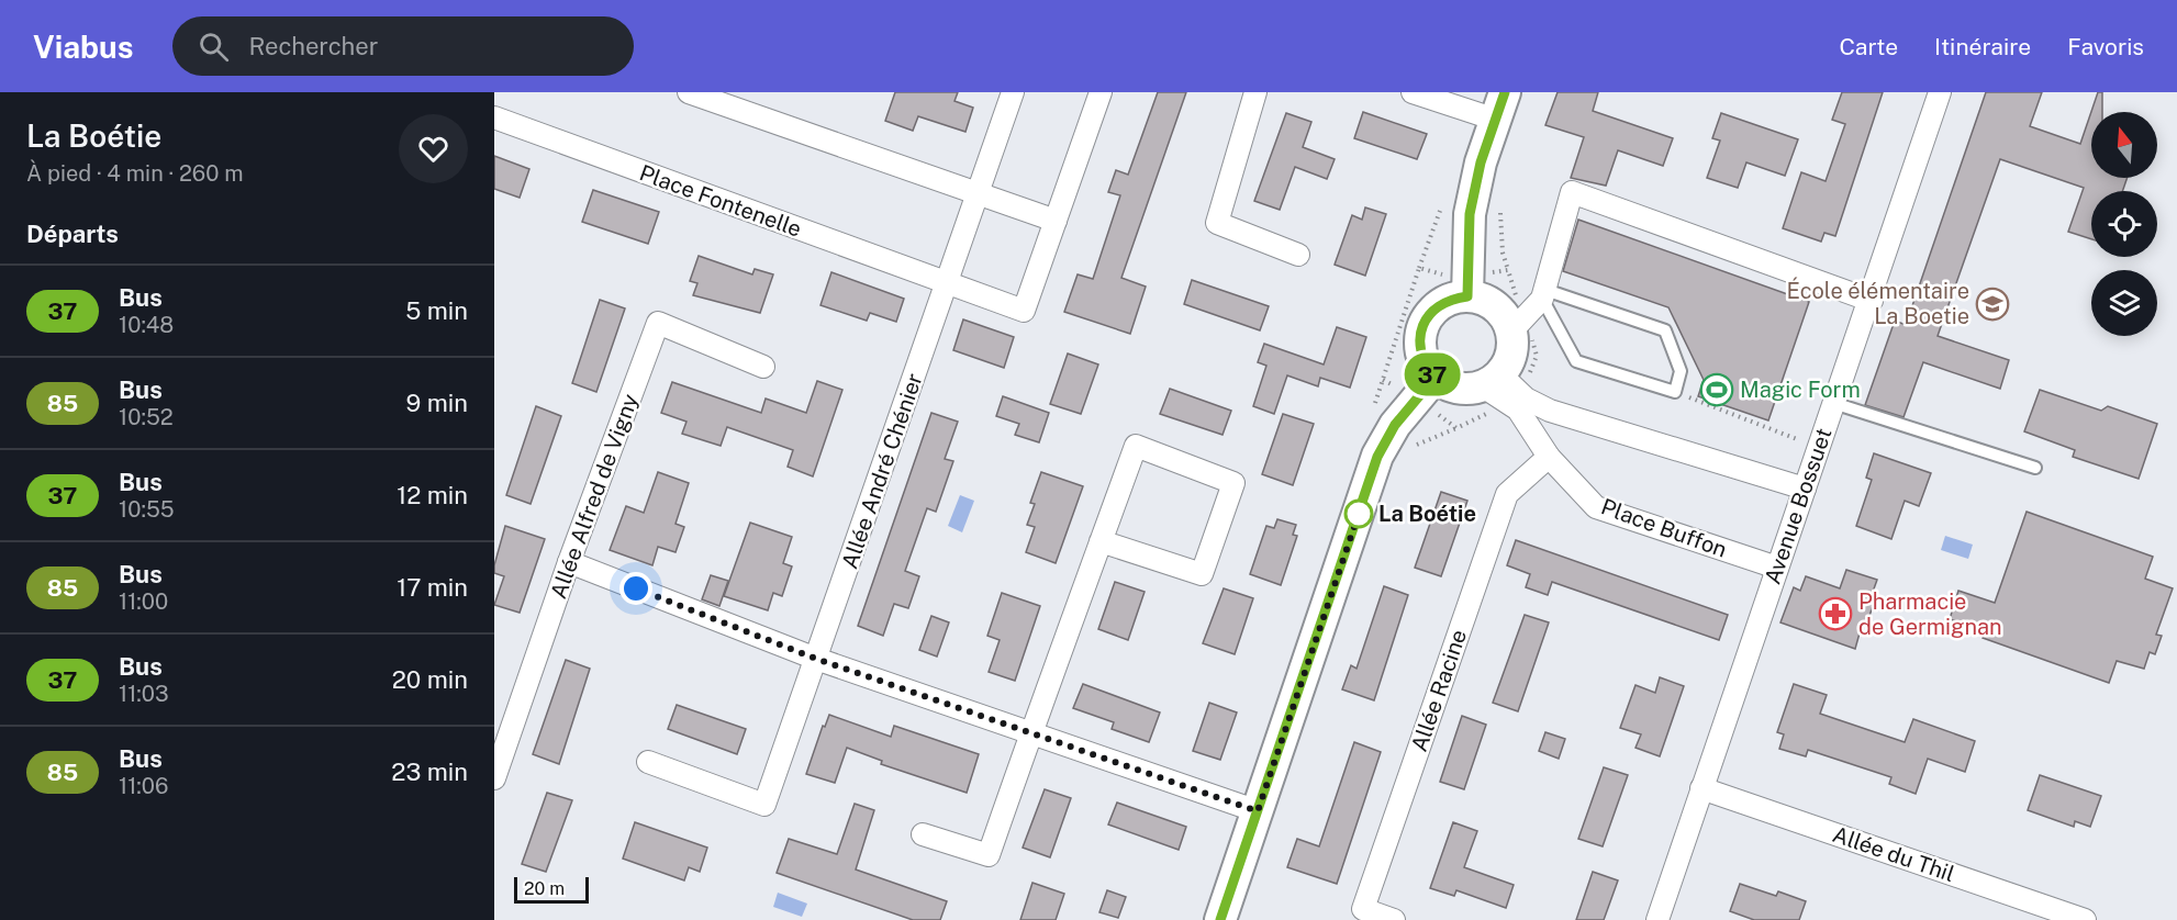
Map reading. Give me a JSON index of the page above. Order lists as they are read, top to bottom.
{
  "streets": {
    "street": [
      "Place Fontenelle",
      "Allée André Chénier",
      "Allée Alfred de Vigny",
      "Avenue Bossuet",
      "Place Buffon",
      "Allée Racine",
      "Allée du Thil"
    ]
  },
  "crossings": [
    ["Place Fontenelle", "Allée André Chénier"],
    ["Avenue Bossuet", "Place Buffon"],
    ["Avenue Bossuet", "Allée du Thil"],
    ["Place Buffon", "Allée Racine"]
  ],
  "places": {
    "school or university": ["École élémentaire La Boetie"],
    "sports": ["Magic Form"],
    "other": ["La Boétie"],
    "pharmacy": ["Pharmacie de Germignan"]
  },
  "lines": ["bus line 37"],
  "scale_bar": "20 m",
  "north": "top",
  "page": {
    "header": "Viabus",
    "search": "Rechercher",
    "nav": ["Carte", "Itinéraire", "Favoris"],
    "heading": [
      ["La Boétie", "À pied · 4 min · 260 m"],
      "Départs"
    ],
    "on_map": "37",
    "list": [
      {
        "mark": "37",
        "name": "Bus",
        "note": "10:48",
        "value": "5 min"
      },
      {
        "mark": "85",
        "name": "Bus",
        "note": "10:52",
        "value": "9 min"
      },
      {
        "mark": "37",
        "name": "Bus",
        "note": "10:55",
        "value": "12 min"
      },
      {
        "mark": "85",
        "name": "Bus",
        "note": "11:00",
        "value": "17 min"
      },
      {
        "mark": "37",
        "name": "Bus",
        "note": "11:03",
        "value": "20 min"
      },
      {
        "mark": "85",
        "name": "Bus",
        "note": "11:06",
        "value": "23 min"
      }
    ],
    "scale": "20 m"
  }
}
